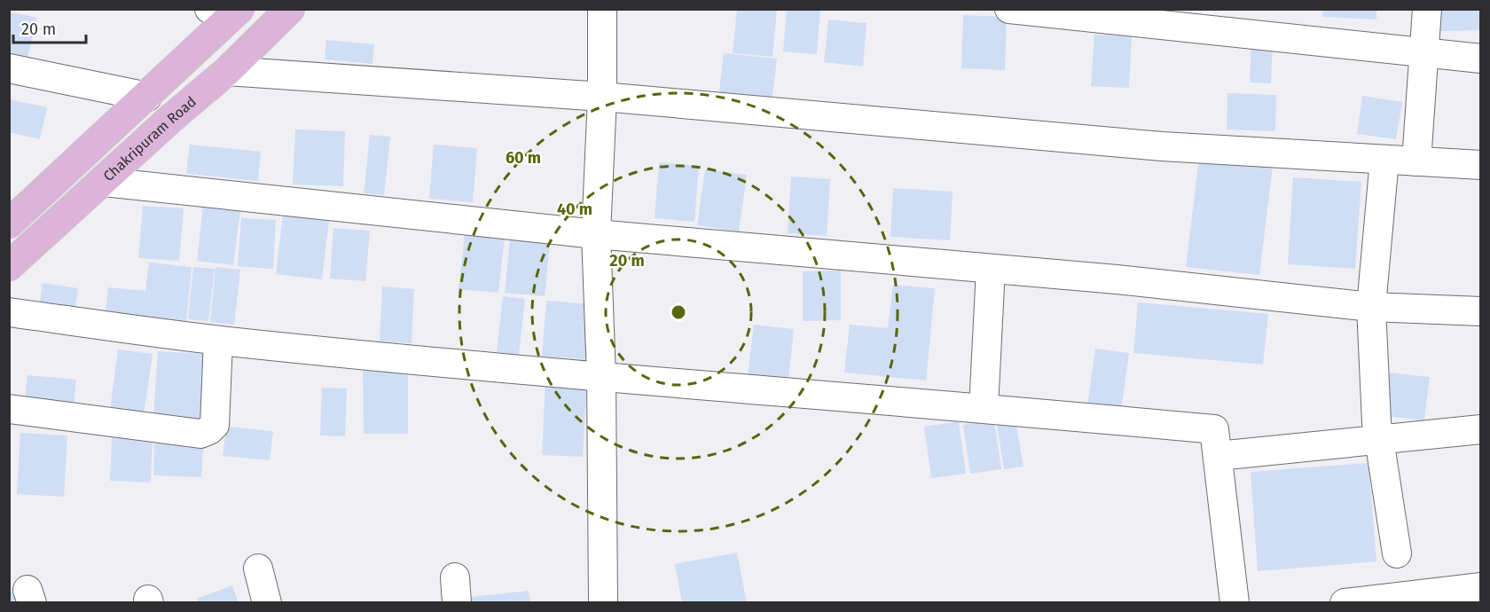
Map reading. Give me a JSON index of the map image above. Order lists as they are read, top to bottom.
{
  "streets": {
    "main road": ["Chakripuram Road"]
  },
  "scale_bar": "20 m",
  "rings": ["60 m", "40 m", "20 m"]
}
